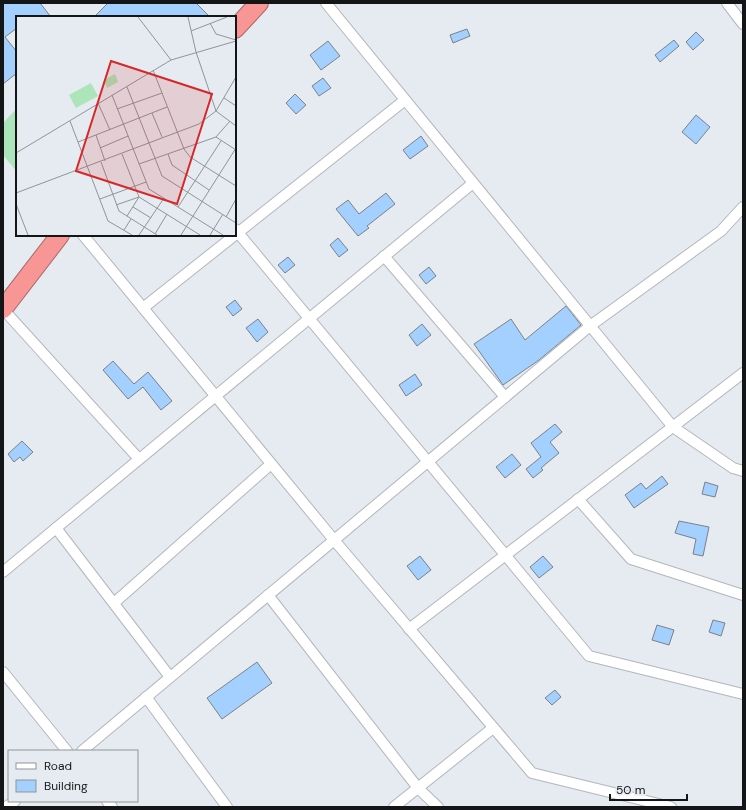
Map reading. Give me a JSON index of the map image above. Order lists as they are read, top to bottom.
{
  "legend": ["Road", "Building"],
  "scale_bar": "50 m"
}
